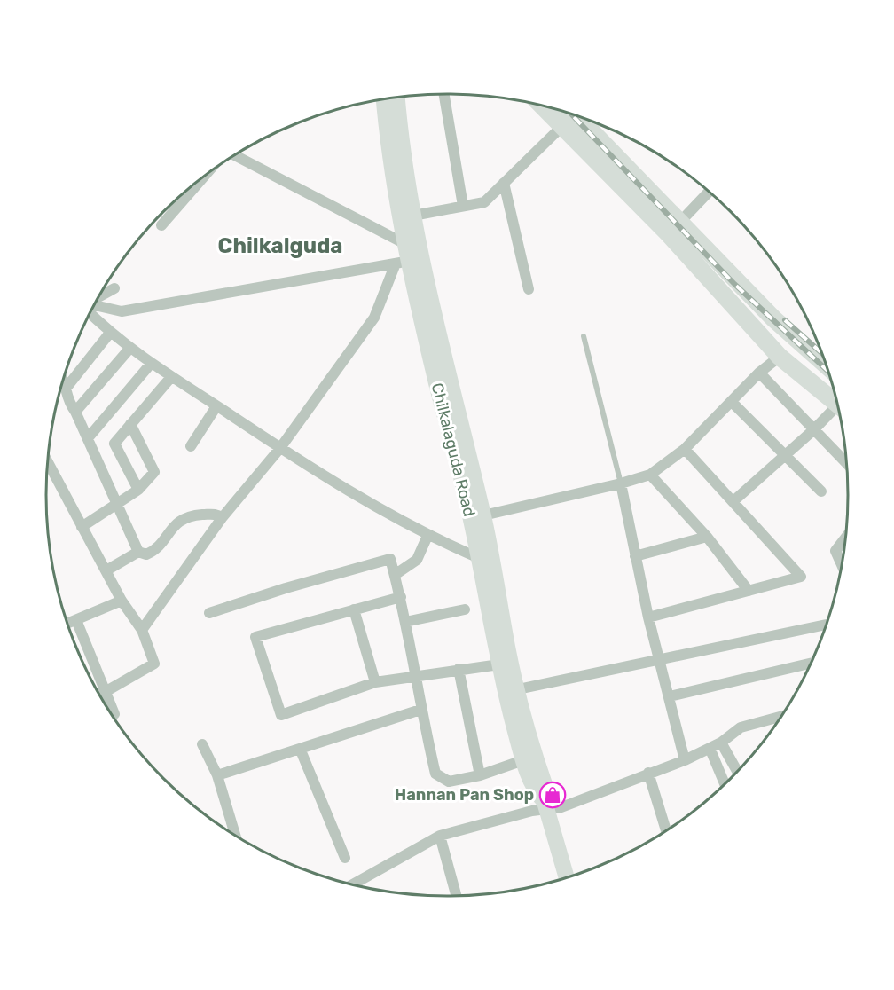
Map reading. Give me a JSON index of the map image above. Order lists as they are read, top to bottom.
{
  "streets": {
    "main road": ["Chilkalaguda Road"]
  },
  "districts": ["Chilkalguda"],
  "places": {
    "shop": ["Hannan Pan Shop"]
  }
}
